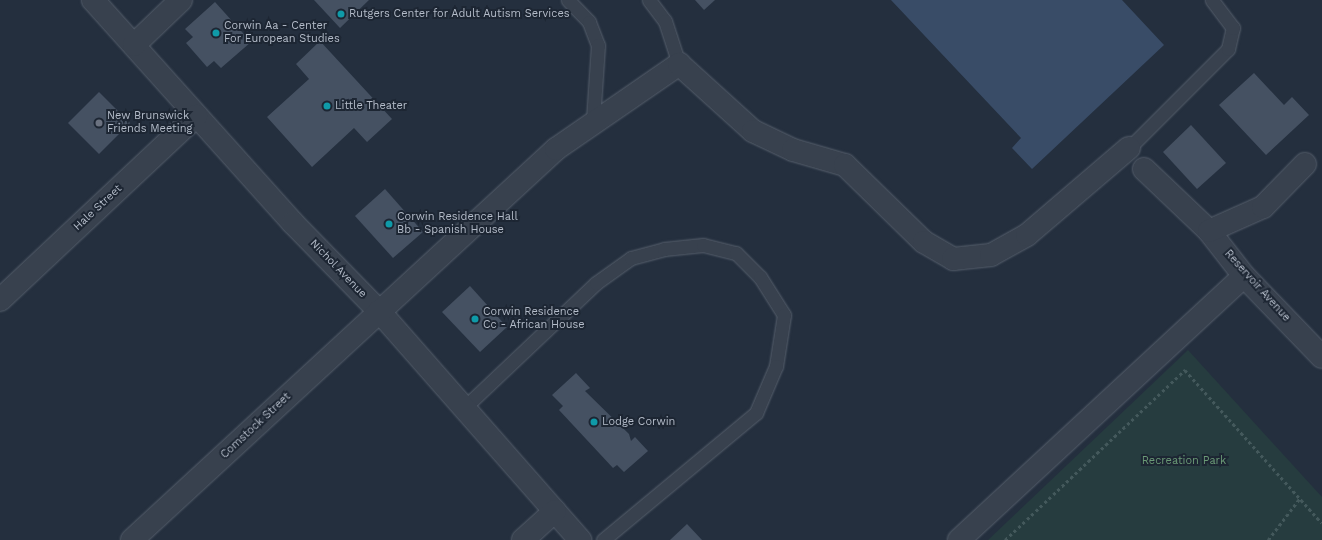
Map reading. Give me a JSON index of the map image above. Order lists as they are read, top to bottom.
{
  "streets": {
    "street": [
      "Hale Street",
      "Nichol Avenue",
      "Reservoir Avenue",
      "Comstock Street"
    ]
  },
  "crossings": [
    ["Hale Street", "Nichol Avenue"],
    ["Nichol Avenue", "Comstock Street"]
  ],
  "parks": ["Recreation Park"],
  "places": [
    "Rutgers Center for Adult Autism Services",
    "Corwin Aa - Center For European Studies",
    "Little Theater",
    "New Brunswick Friends Meeting",
    "Corwin Residence Hall Bb - Spanish House",
    "Corwin Residence Cc - African House",
    "Lodge Corwin"
  ]
}
